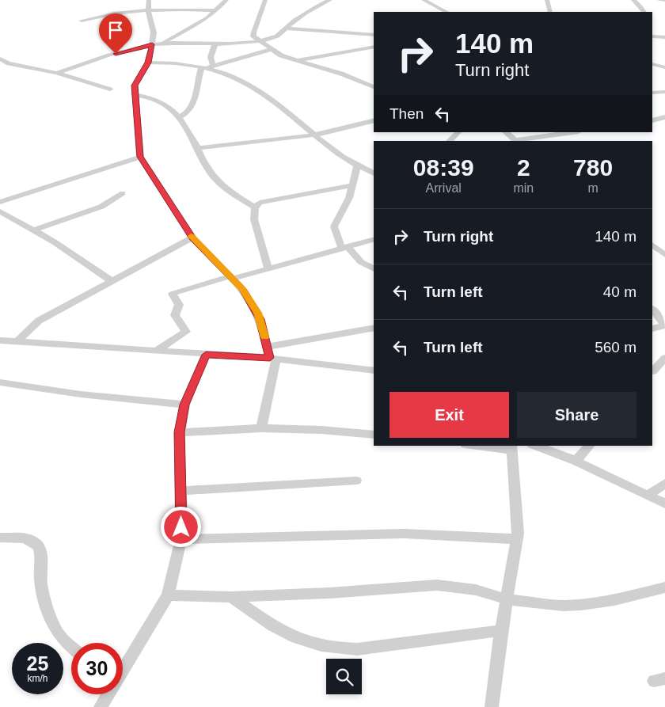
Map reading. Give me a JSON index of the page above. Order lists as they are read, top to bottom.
{
  "page": {
    "turn": ["140 m", "Turn right"],
    "then": "Then",
    "eta": [
      "08:39",
      "Arrival",
      "2",
      "min",
      "780",
      "m"
    ],
    "list": [
      {
        "name": "Turn right",
        "value": "140 m"
      },
      {
        "name": "Turn left",
        "value": "40 m"
      },
      {
        "name": "Turn left",
        "value": "560 m"
      }
    ],
    "buttons": ["Exit", "Share"],
    "speed": "25 km/h",
    "limit": "30"
  }
}
